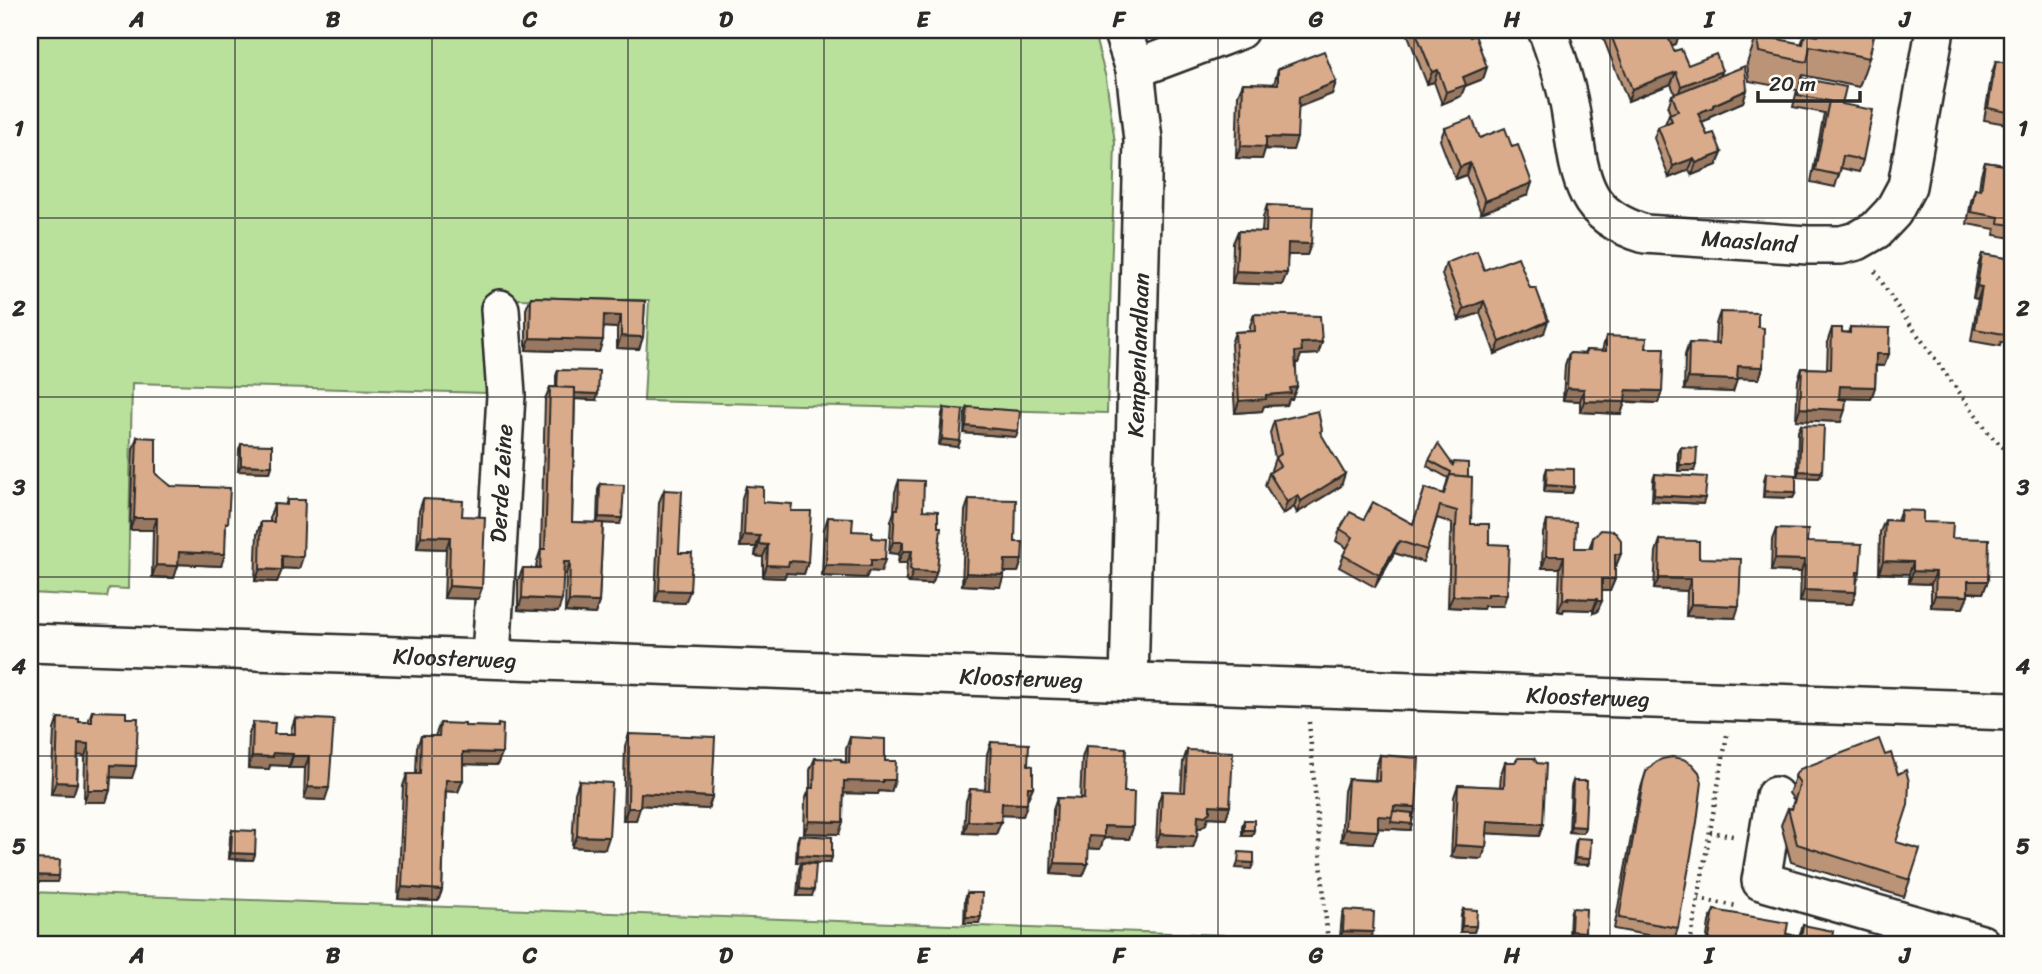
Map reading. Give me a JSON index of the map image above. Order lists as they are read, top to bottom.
{
  "streets": {
    "street": [
      "Maasland",
      "Kempenlandlaan",
      "Derde Zeine",
      "Kloosterweg"
    ]
  },
  "crossings": [
    ["Kempenlandlaan", "Kloosterweg"],
    ["Derde Zeine", "Kloosterweg"]
  ],
  "scale_bar": "20 m",
  "grid": {
    "columns": [
      "A",
      "B",
      "C",
      "D",
      "E",
      "F",
      "G",
      "H",
      "I",
      "J"
    ],
    "rows": [
      "1",
      "2",
      "3",
      "4",
      "5"
    ]
  }
}
